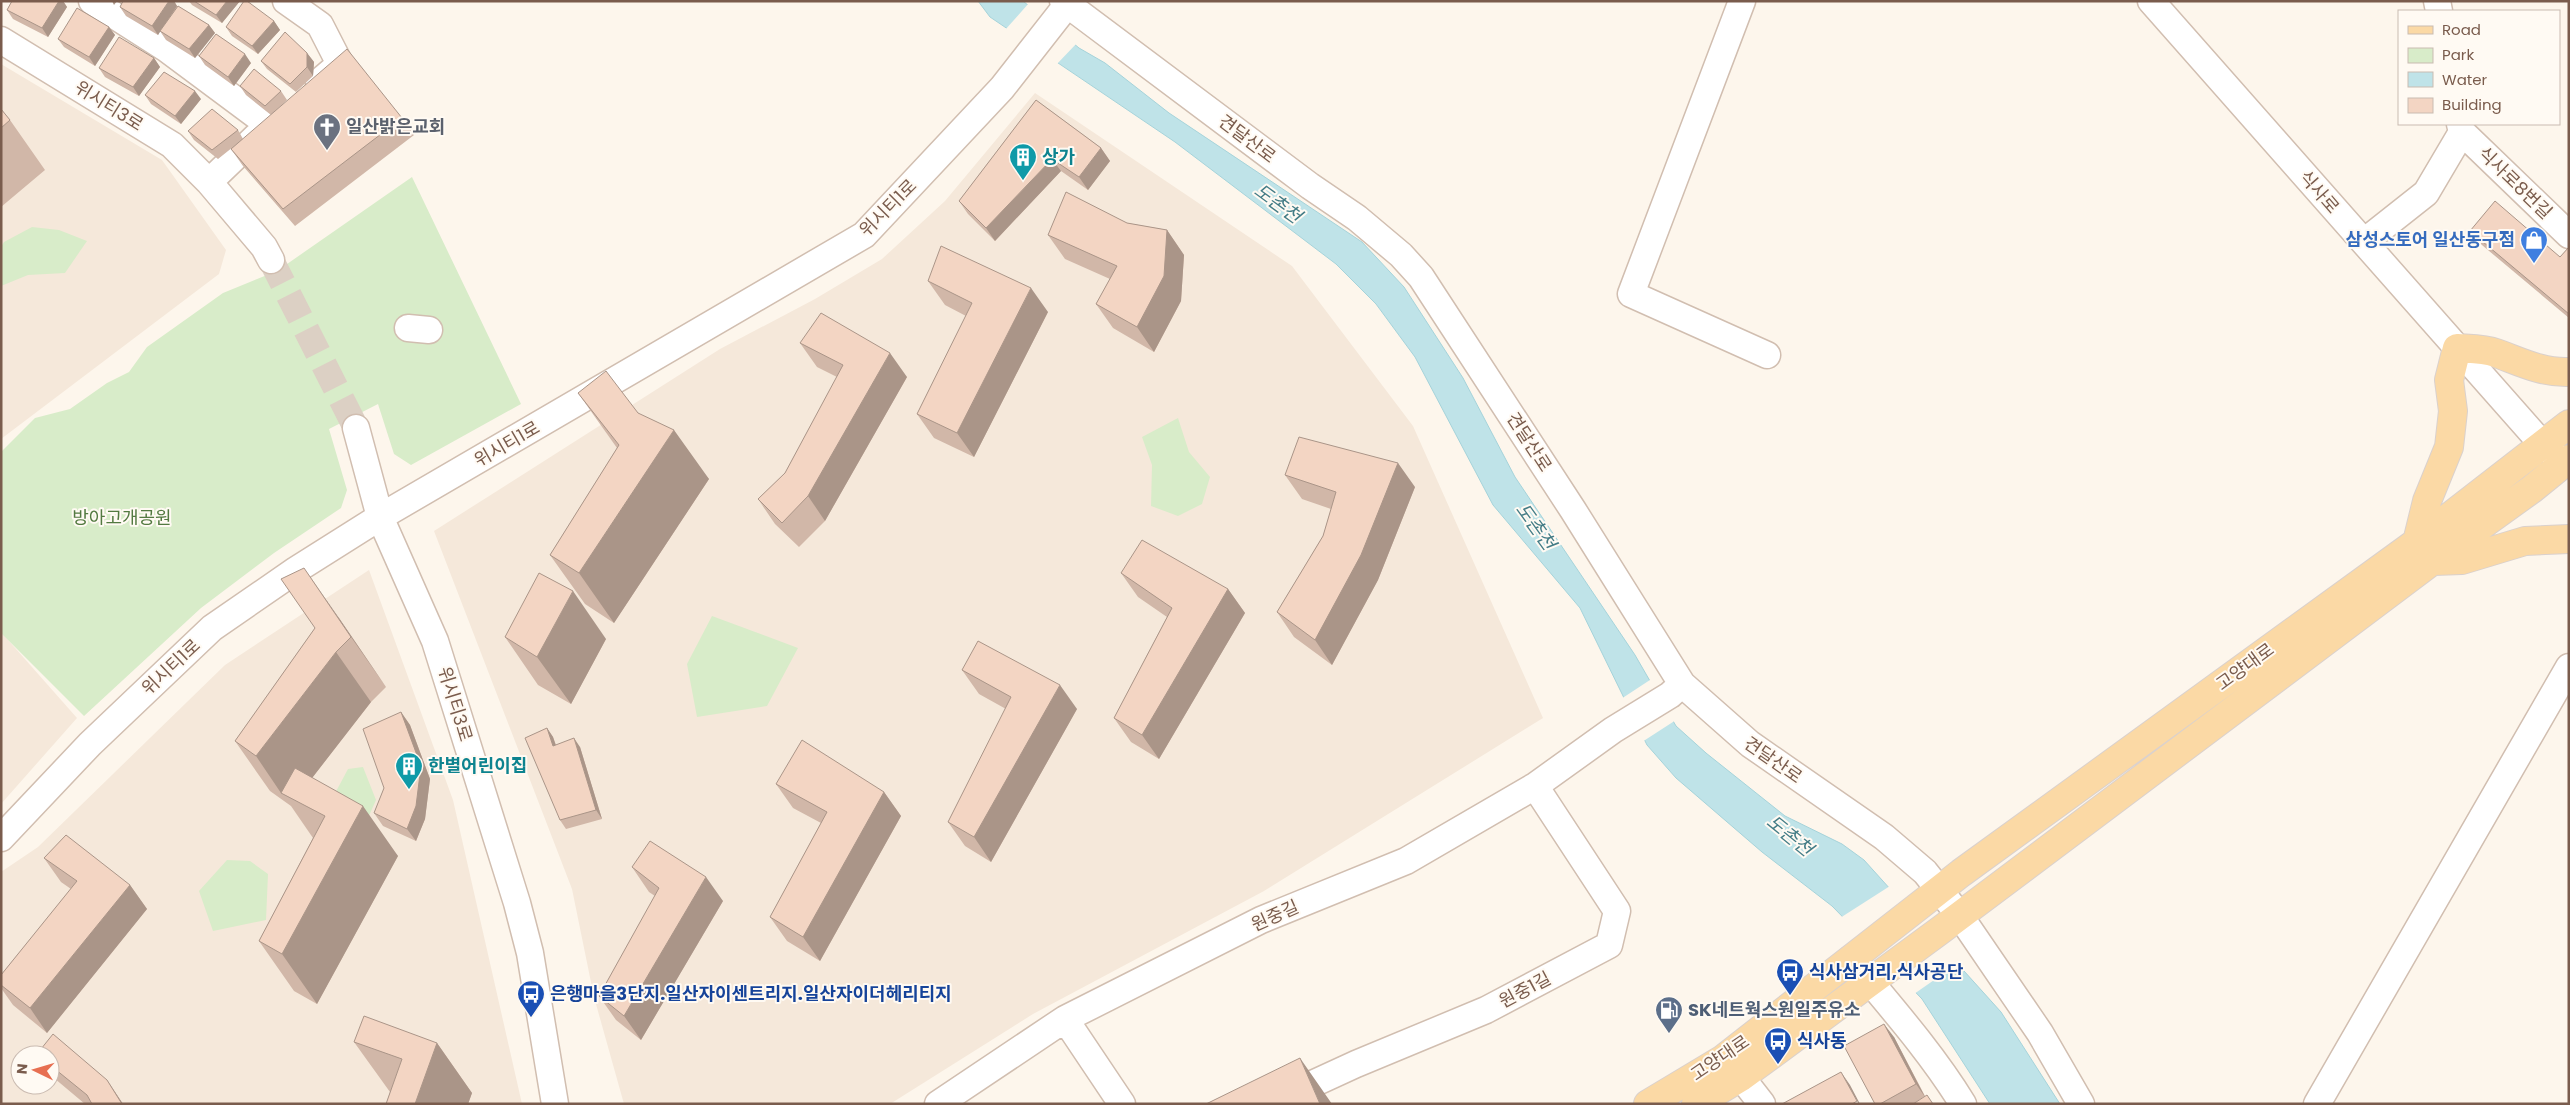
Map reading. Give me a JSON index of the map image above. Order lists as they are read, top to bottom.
{
  "streets": {
    "main road": ["고양대로"],
    "street": [
      "위시티3로",
      "견달산로",
      "식사로8번길",
      "식사로",
      "위시티1로",
      "원중길",
      "원중1길"
    ]
  },
  "crossings": [
    ["위시티3로", "위시티1로"],
    ["견달산로", "위시티1로"],
    ["견달산로", "고양대로"],
    ["견달산로", "원중길"],
    ["식사로8번길", "식사로"],
    ["식사로", "고양대로"],
    ["원중길", "원중1길"]
  ],
  "water": ["도촌천"],
  "parks": ["방아고개공원"],
  "places": {
    "church": ["일산밝은교회"],
    "building": ["상가", "한별어린이집"],
    "shop": ["삼성스토어 일산동구점"],
    "bus stop": ["식사삼거리,식사공단", "은행마을3단지.일산자이센트리지.일산자이더헤리티지", "식사동"],
    "fuel station": ["SK네트웍스원일주유소"]
  },
  "legend": [
    "Road",
    "Park",
    "Water",
    "Building"
  ],
  "north": "left"
}
